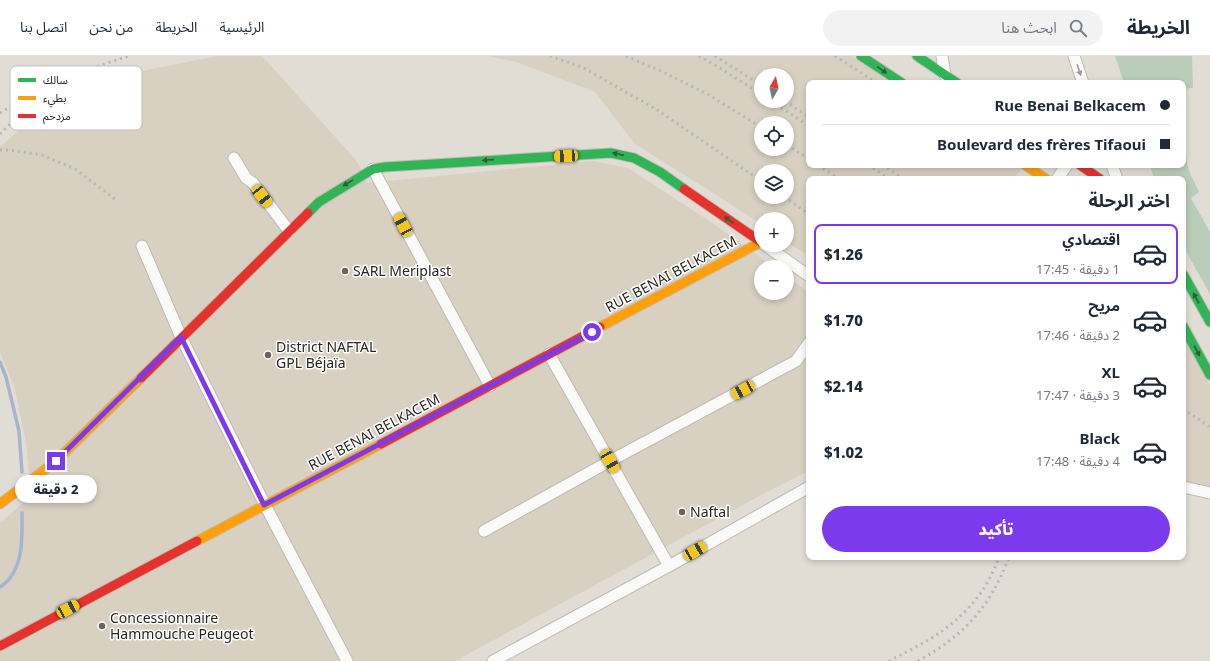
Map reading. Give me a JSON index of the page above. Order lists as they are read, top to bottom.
{
  "streets": {
    "street": ["RUE BENAI BELKACEM"]
  },
  "places": [
    "SARL Meriplast",
    "District NAFTAL GPL Béjaïa",
    "Naftal",
    "Concessionnaire Hammouche Peugeot"
  ],
  "legend": ["سالك", "بطيء", "مزدحم"],
  "north": "top",
  "page": {
    "header": "الخريطة",
    "search": "ابحث هنا",
    "nav": [
      "الرئيسية",
      "الخريطة",
      "من نحن",
      "اتصل بنا"
    ],
    "map_buttons": ["+", "−"],
    "banner": ["Rue Benai Belkacem", "Boulevard des frères Tifaoui"],
    "heading": "اختر الرحلة",
    "list": [
      {
        "name": "اقتصادي",
        "note": "1 دقيقة · 17:45",
        "value": "$1.26"
      },
      {
        "name": "مريح",
        "note": "2 دقيقة · 17:46",
        "value": "$1.70"
      },
      {
        "name": "XL",
        "note": "3 دقيقة · 17:47",
        "value": "$2.14"
      },
      {
        "name": "Black",
        "note": "4 دقيقة · 17:48",
        "value": "$1.02"
      }
    ],
    "bubble": "2 دقيقة",
    "buttons": "تأكيد"
  }
}
